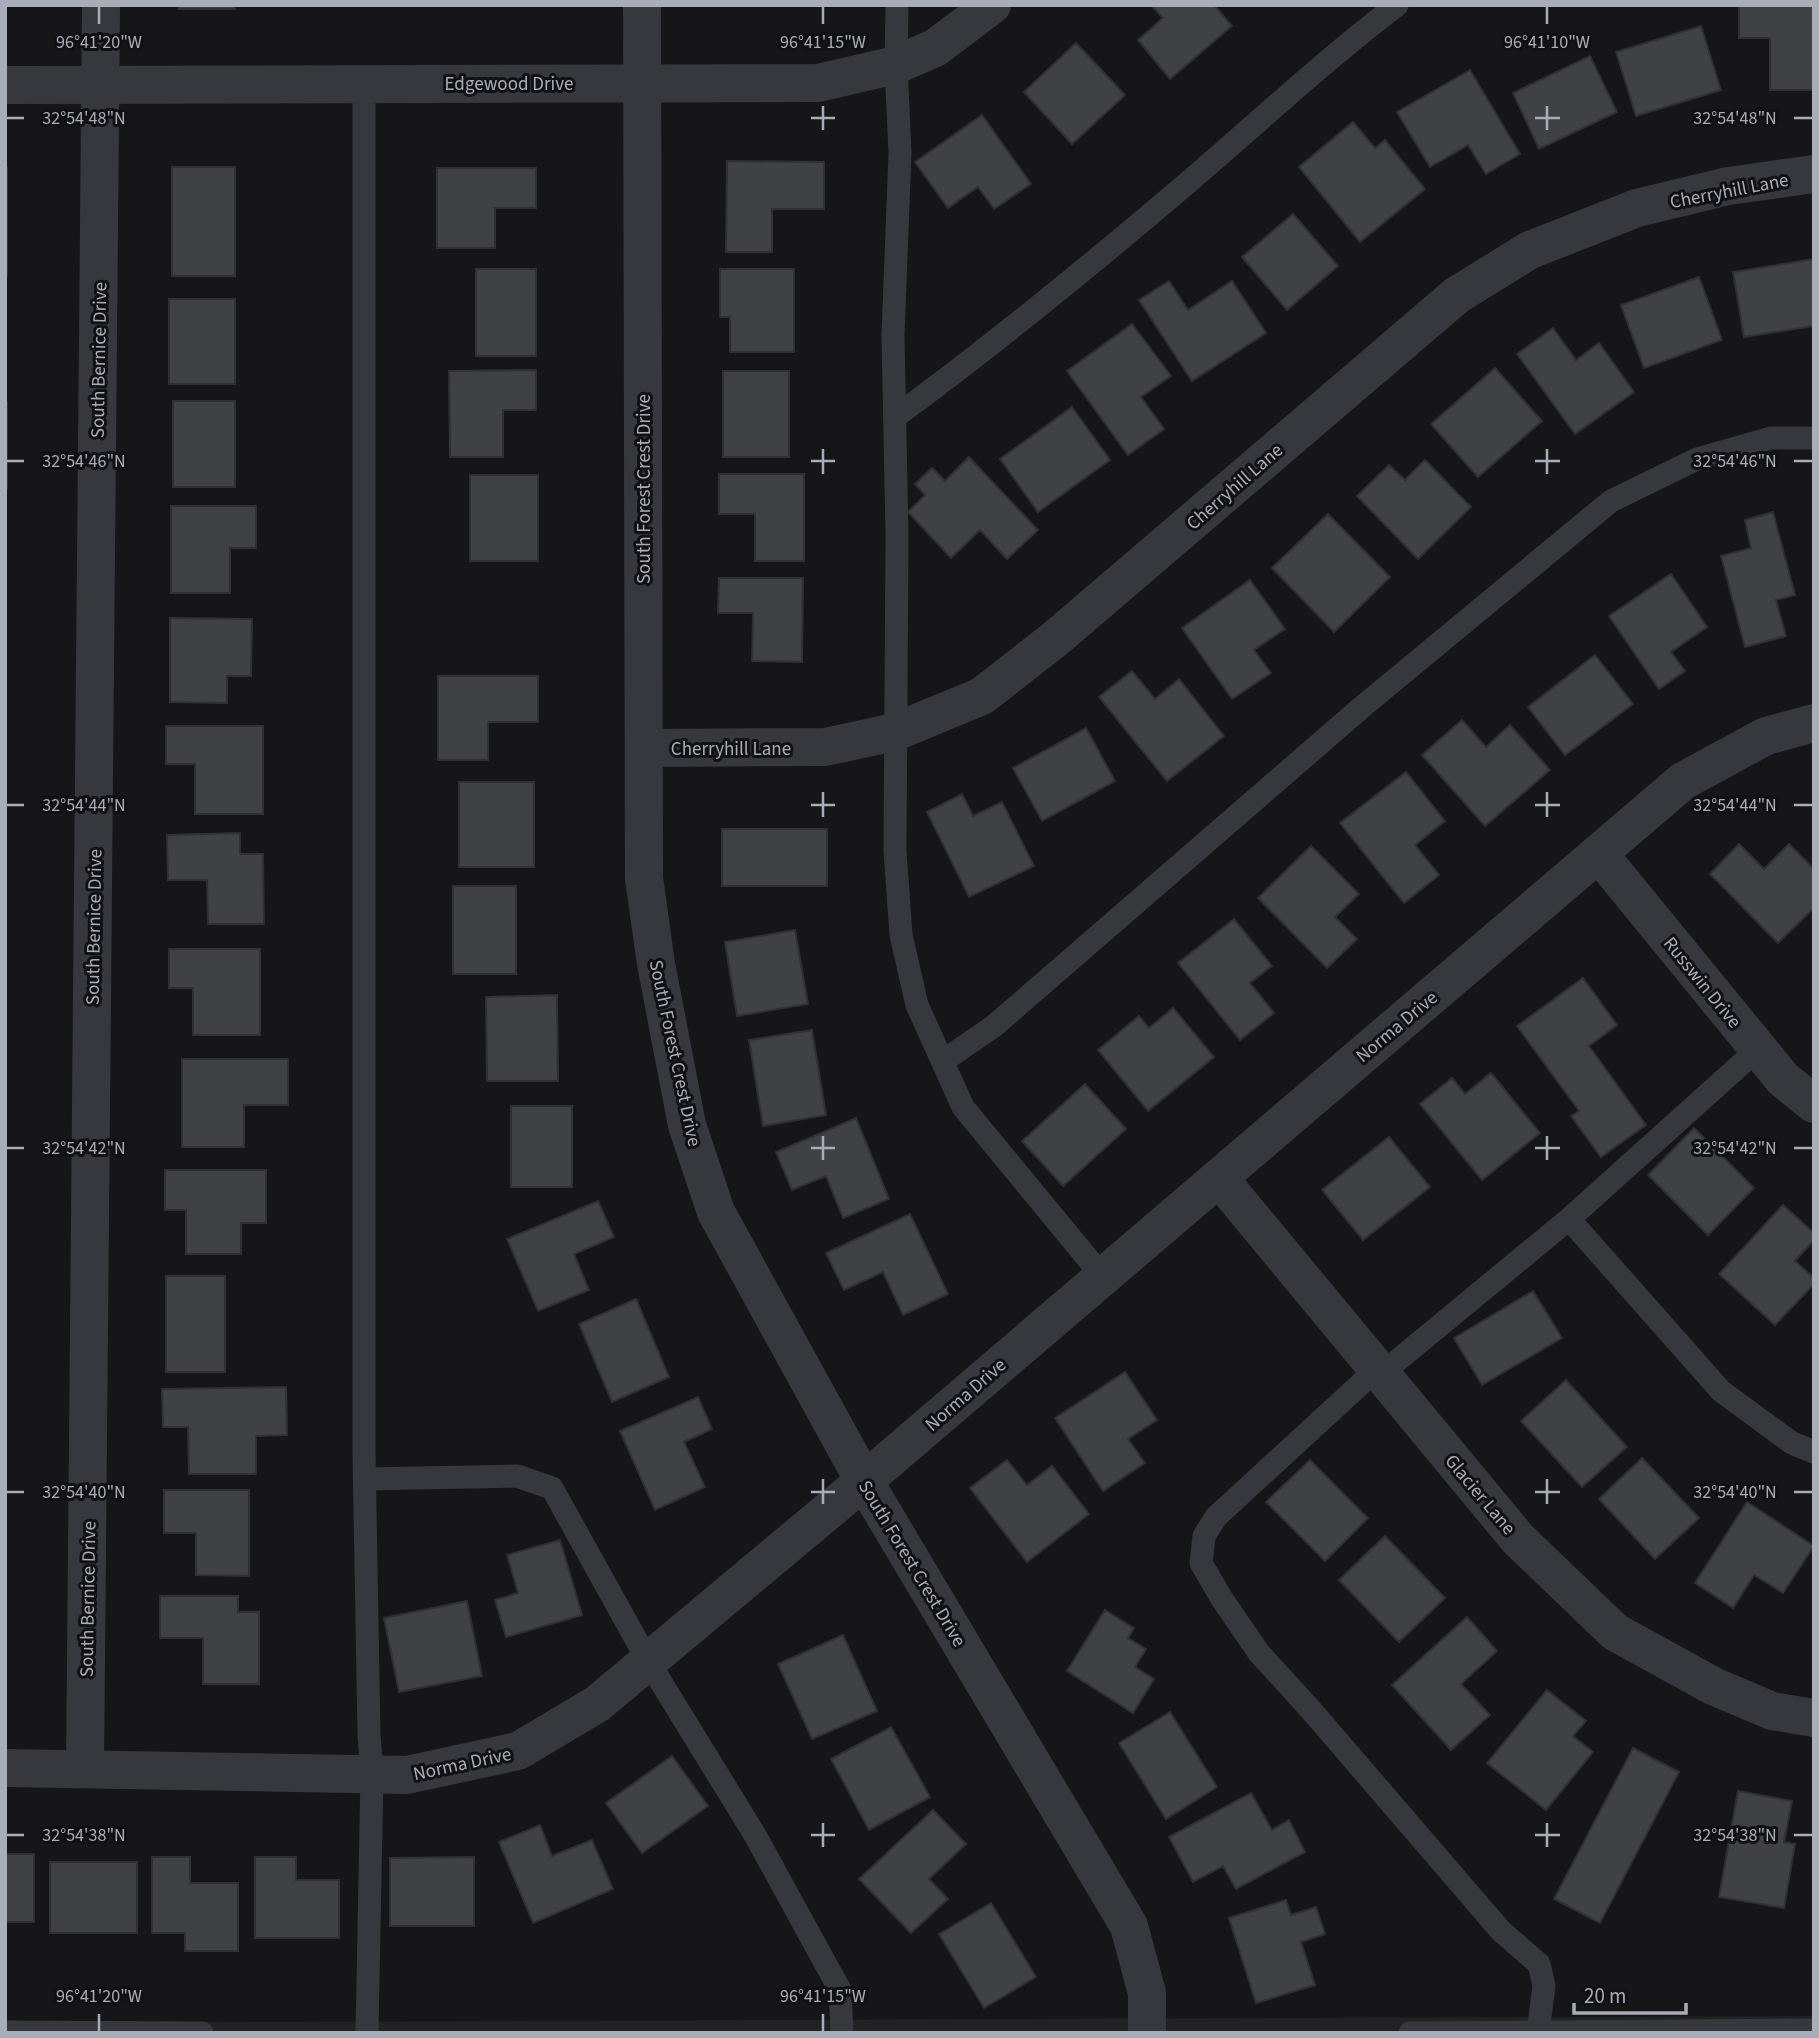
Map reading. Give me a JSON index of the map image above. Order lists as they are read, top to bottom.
{
  "streets": {
    "street": [
      "Edgewood Drive",
      "Cherryhill Lane",
      "South Bernice Drive",
      "South Forest Crest Drive",
      "Russwin Drive",
      "Norma Drive",
      "Glacier Lane"
    ]
  },
  "crossings": [
    ["Edgewood Drive", "South Bernice Drive"],
    ["Edgewood Drive", "South Forest Crest Drive"],
    ["Cherryhill Lane", "South Forest Crest Drive"],
    ["South Bernice Drive", "Norma Drive"],
    ["South Forest Crest Drive", "Norma Drive"],
    ["Russwin Drive", "Norma Drive"],
    ["Norma Drive", "Glacier Lane"]
  ],
  "scale_bar": "20 m",
  "coordinates": [
    "96°41'20\"W",
    "96°41'15\"W",
    "96°41'10\"W",
    "32°54'48\"N",
    "32°54'46\"N",
    "32°54'44\"N",
    "32°54'42\"N",
    "32°54'40\"N",
    "32°54'38\"N"
  ]
}
